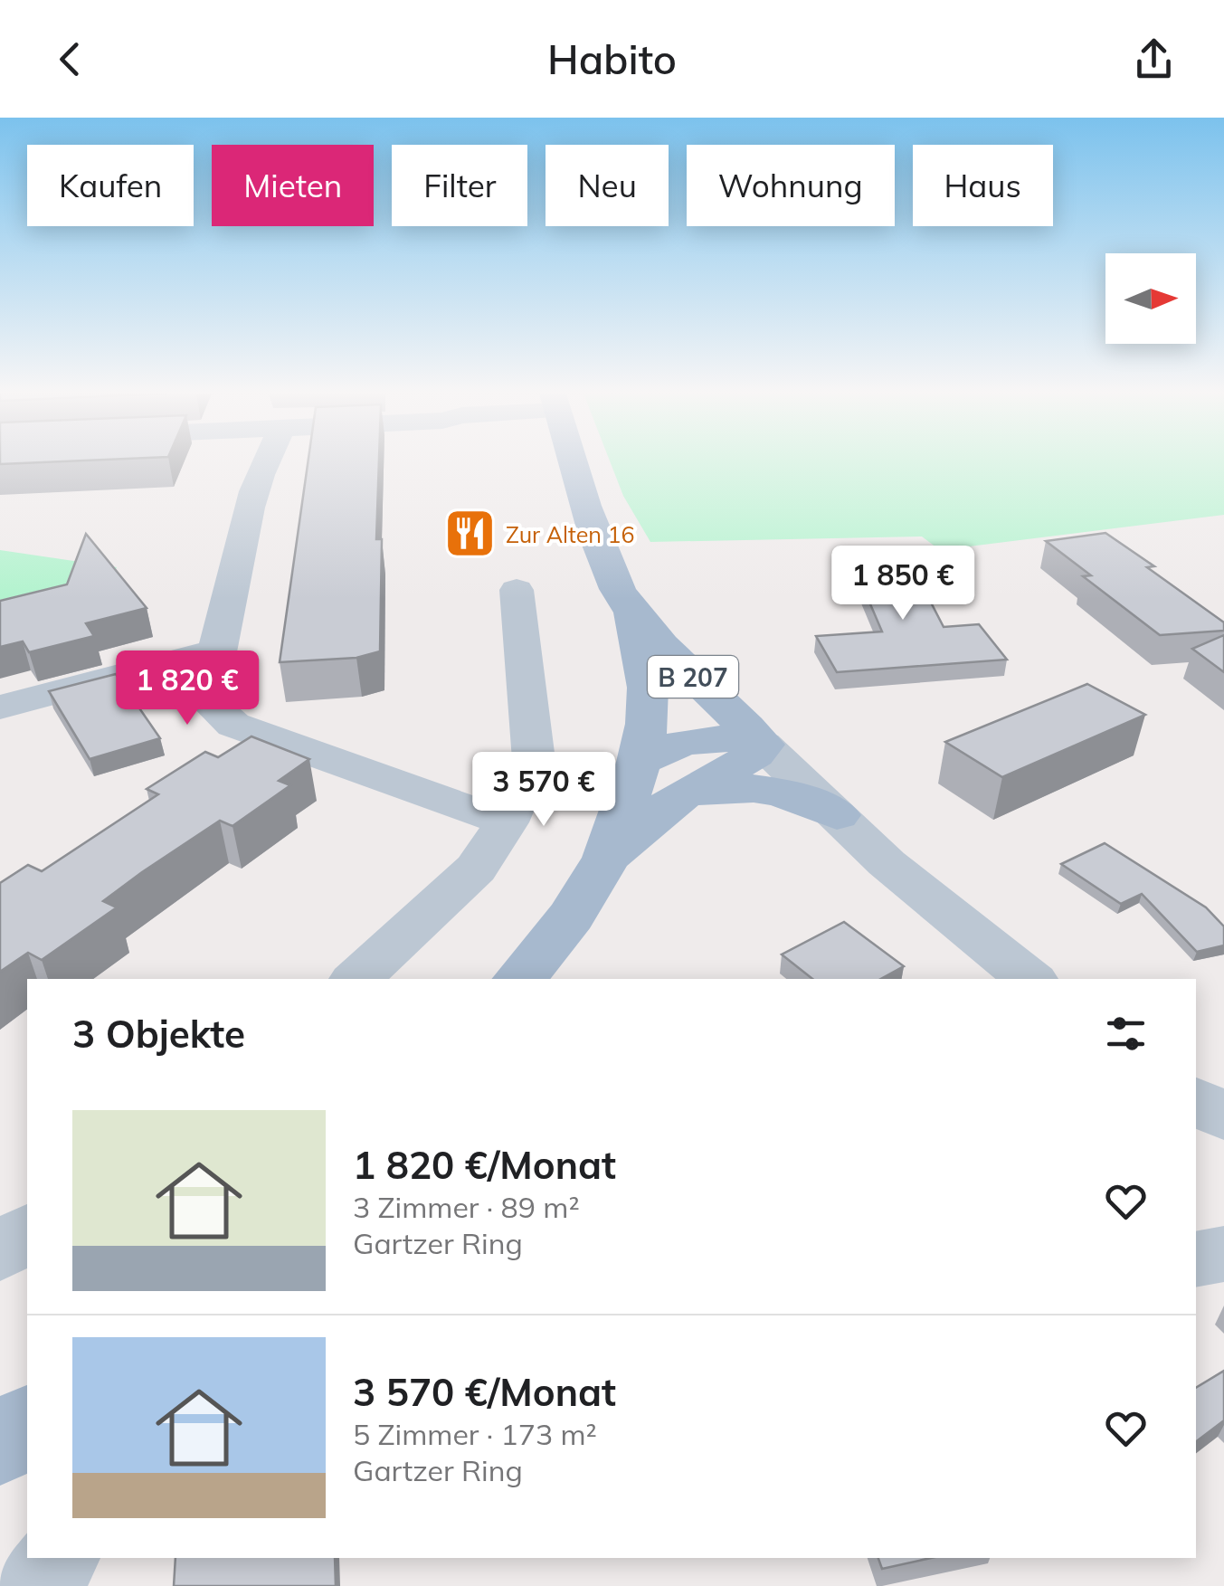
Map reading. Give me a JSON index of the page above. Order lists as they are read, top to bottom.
{
  "streets": {
    "main road": ["B 207"]
  },
  "places": {
    "restaurant": ["Zur Alten 16"]
  },
  "north": "right",
  "page": {
    "header": "Habito",
    "chip": [
      "Kaufen",
      "Mieten",
      "Filter",
      "Neu",
      "Wohnung",
      "Haus"
    ],
    "price": ["1 850 €", "1 820 €", "3 570 €"],
    "heading": "3 Objekte",
    "list": [
      {
        "name": "1 820 €/Monat",
        "note": "3 Zimmer · 89 m² · Gartzer Ring"
      },
      {
        "name": "3 570 €/Monat",
        "note": "5 Zimmer · 173 m² · Gartzer Ring"
      }
    ]
  }
}
